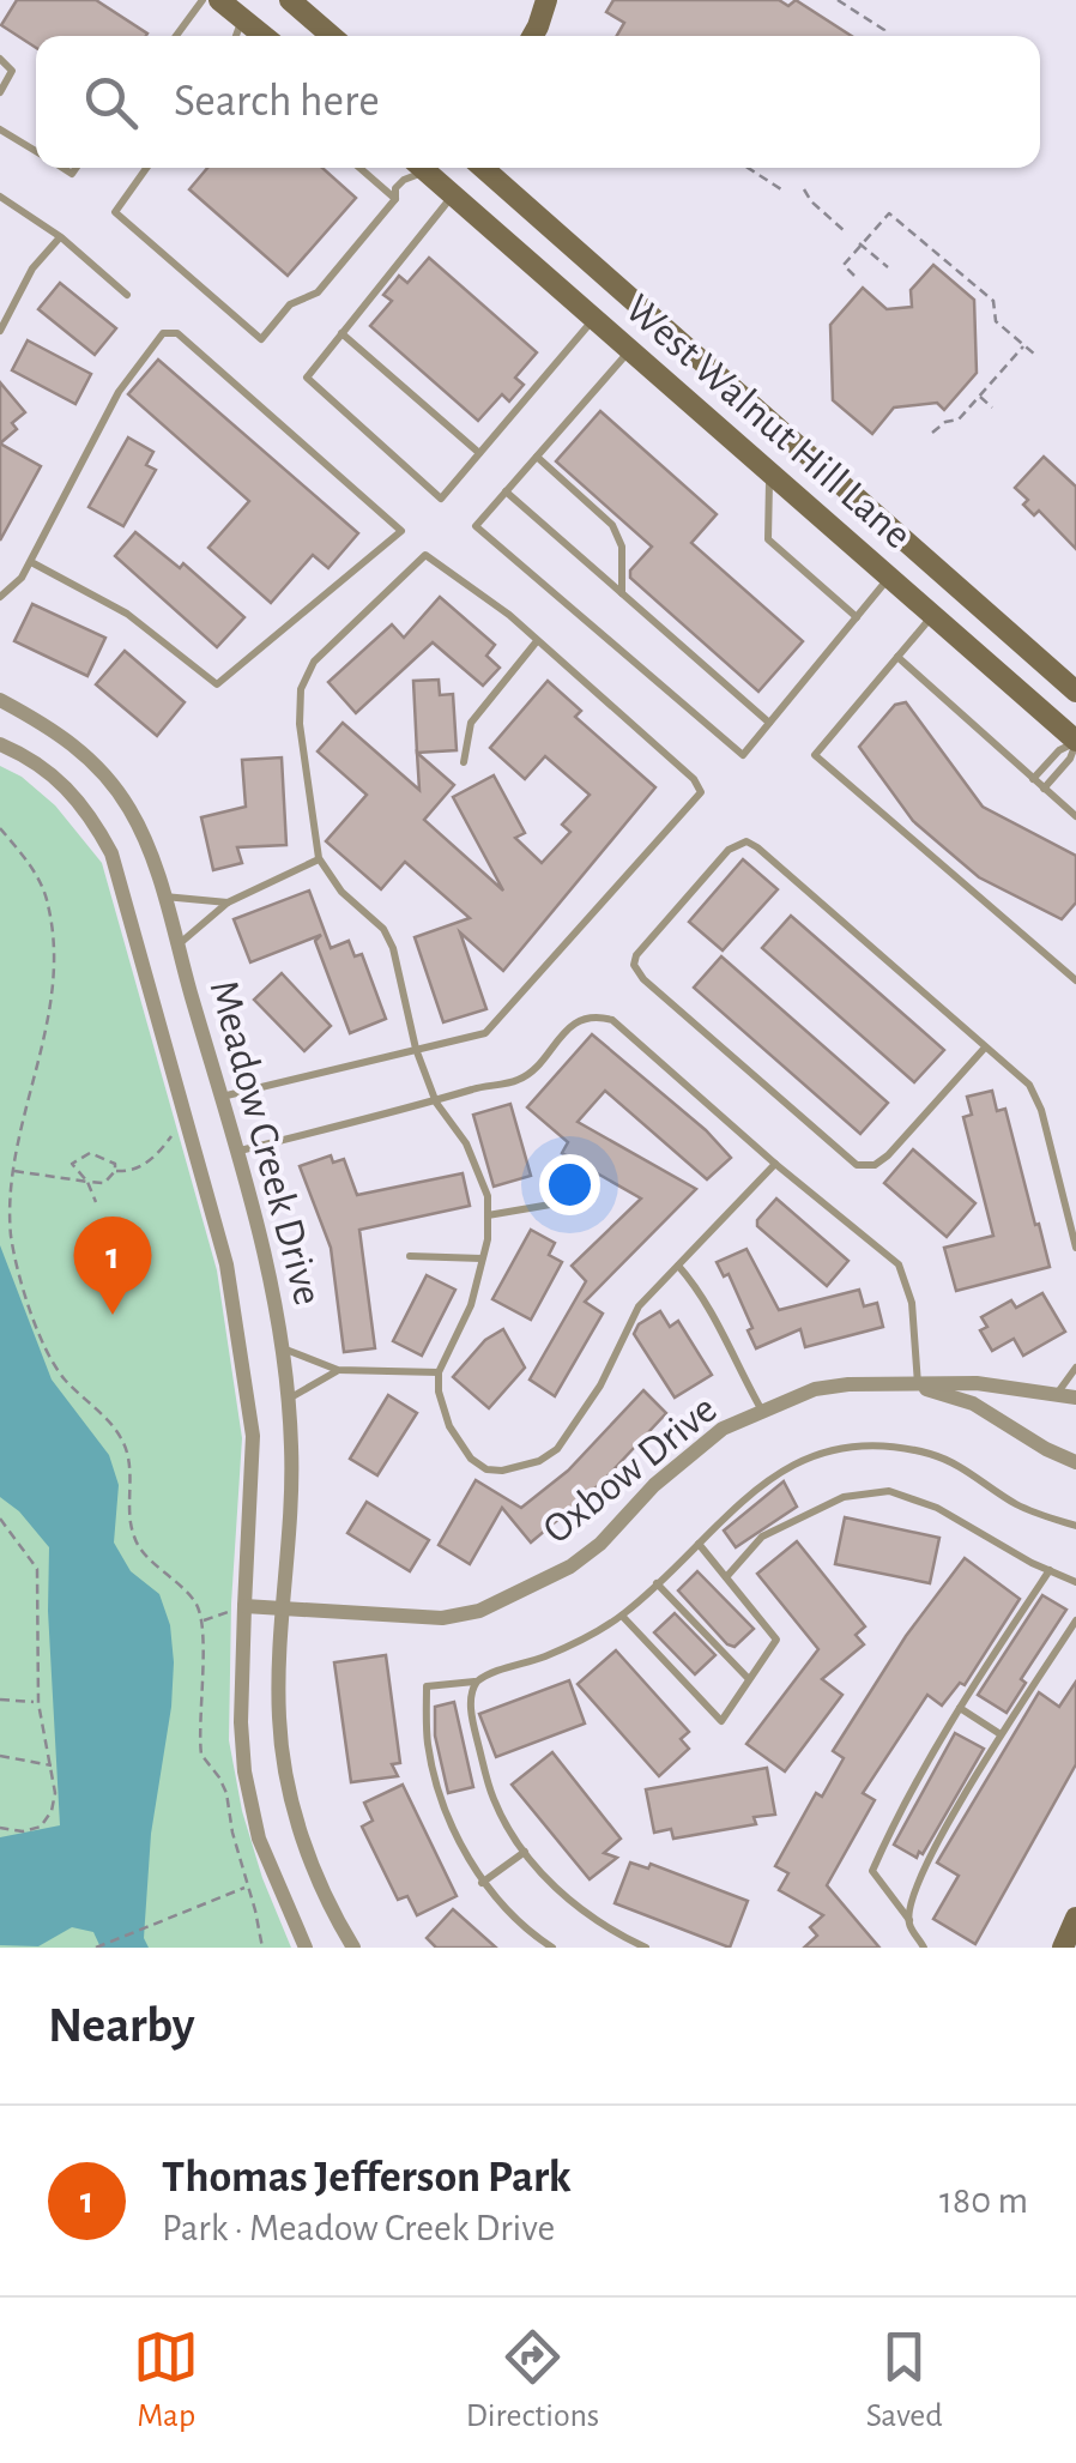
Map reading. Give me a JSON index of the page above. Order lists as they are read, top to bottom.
{
  "streets": {
    "main road": ["West Walnut Hill Lane"],
    "street": ["Meadow Creek Drive", "Oxbow Drive"]
  },
  "crossings": [
    ["Meadow Creek Drive", "Oxbow Drive"]
  ],
  "page": {
    "search": "Search here",
    "pins": "1",
    "heading": "Nearby",
    "list": [
      {
        "mark": "1",
        "name": "Thomas Jefferson Park",
        "note": "Park · Meadow Creek Drive",
        "value": "180 m"
      }
    ],
    "nav": ["Map", "Directions", "Saved"]
  }
}
